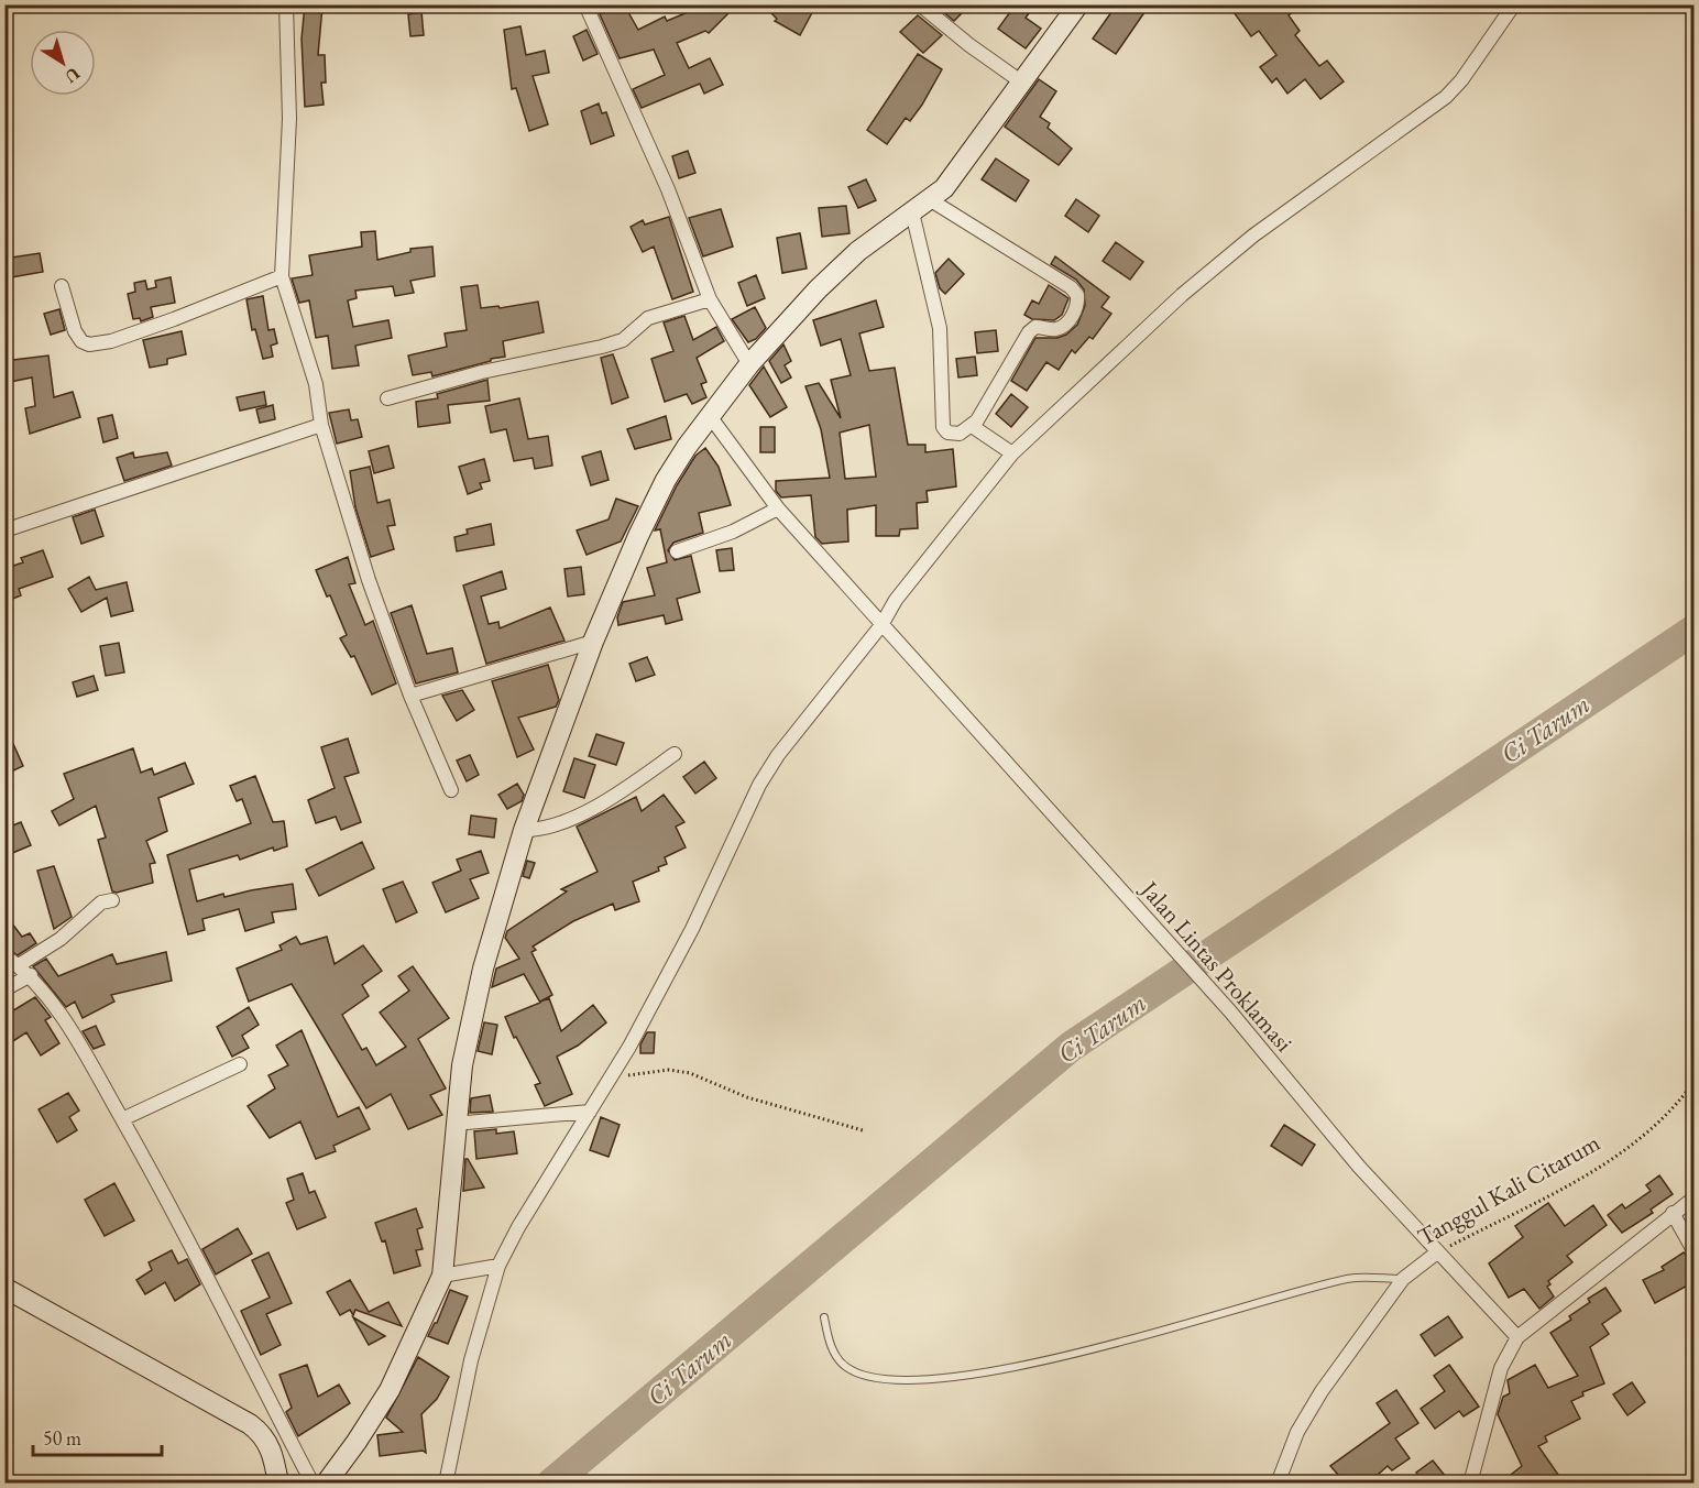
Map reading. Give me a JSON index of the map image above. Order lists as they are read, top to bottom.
{
  "streets": {
    "street": ["Jalan Lintas Proklamasi", "Tanggul Kali Citarum"]
  },
  "crossings": [
    ["Jalan Lintas Proklamasi", "Tanggul Kali Citarum"]
  ],
  "water": ["Ci Tarum"],
  "scale_bar": "50 m",
  "north": "bottom right"
}
